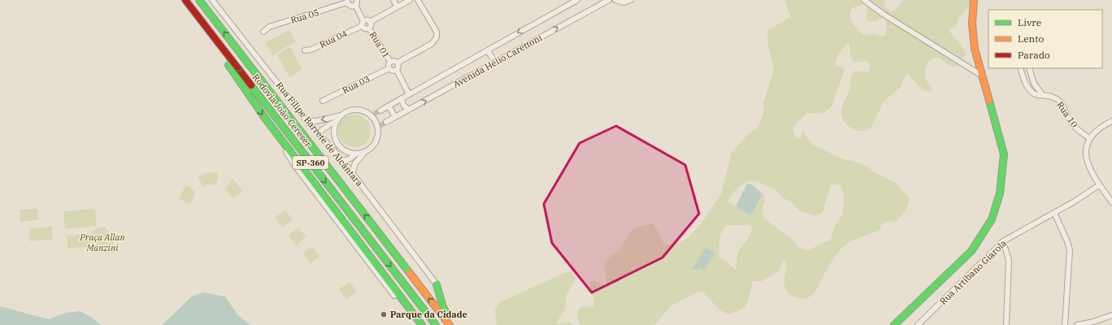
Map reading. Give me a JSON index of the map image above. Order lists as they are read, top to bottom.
{
  "streets": {
    "main road": ["Rodovia João Cereser", "SP-360"],
    "street": [
      "Rua 05",
      "Rua 04",
      "Rua 01",
      "Avenida Hélio Carettoni",
      "Rua 03",
      "Rua 10",
      "Rua Filipe Barrete de Alcântara",
      "Rua Artibano Giarola"
    ]
  },
  "crossings": [
    ["Rua 04", "Rua 01"],
    ["Rua 01", "Rua 03"]
  ],
  "parks": ["Praça Allan Manzini"],
  "places": ["Parque da Cidade"],
  "legend": ["Livre", "Lento", "Parado"]
}
